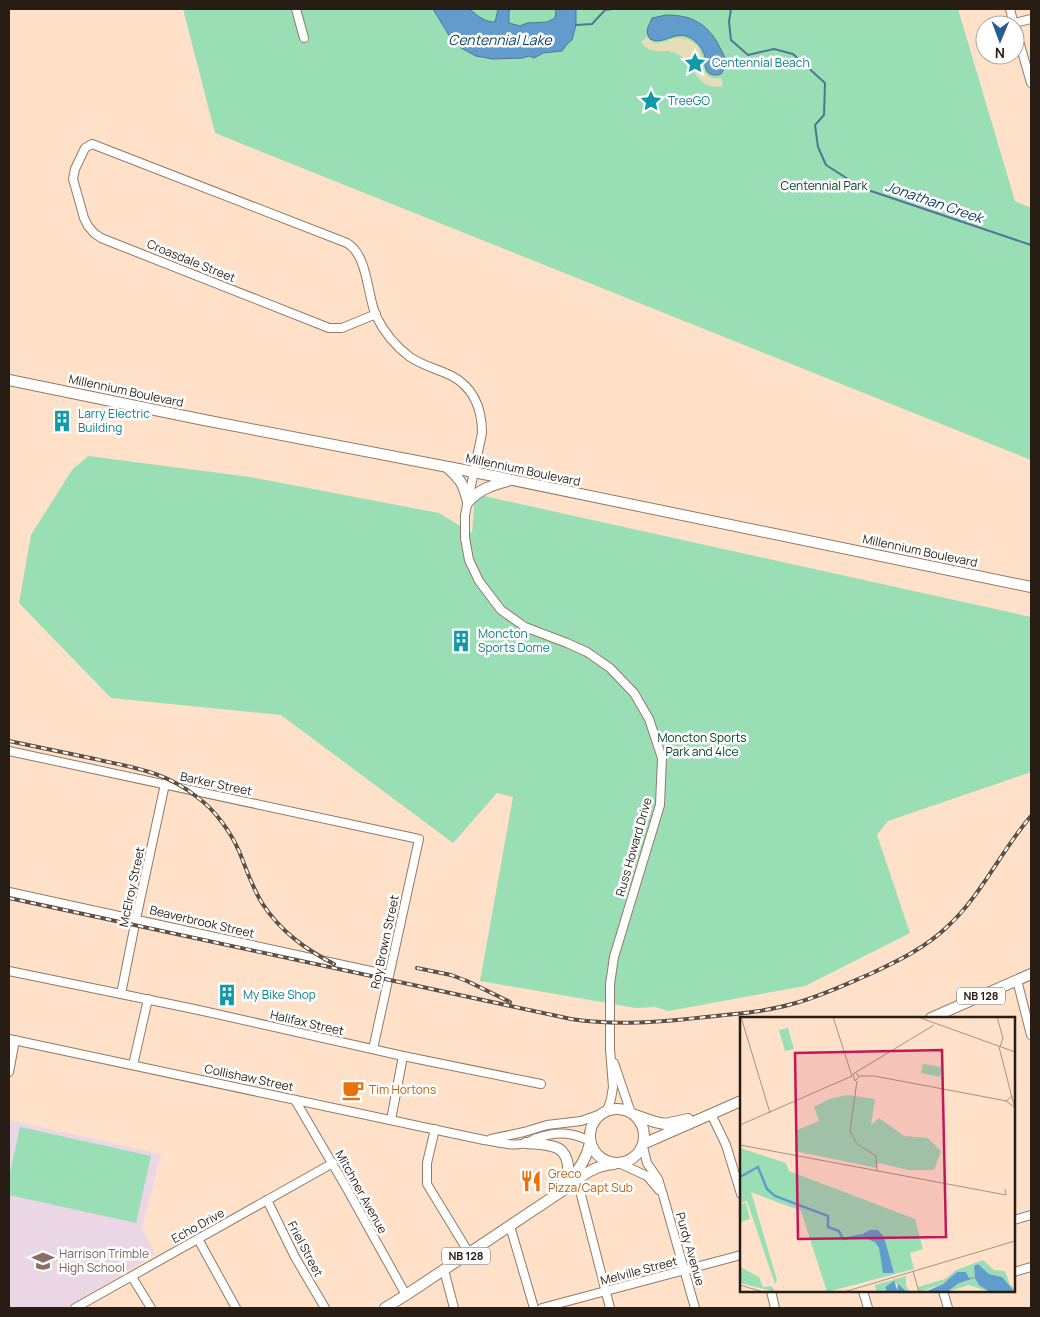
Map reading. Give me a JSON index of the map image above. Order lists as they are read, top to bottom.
{
  "streets": {
    "main road": ["Millennium Boulevard", "NB 128"],
    "street": [
      "Croasdale Street",
      "Barker Street",
      "Russ Howard Drive",
      "McElroy Street",
      "Beaverbrook Street",
      "Roy Brown Street",
      "Halifax Street",
      "Collishaw Street",
      "Mitchner Avenue",
      "Echo Drive",
      "Friel Street",
      "Purdy Avenue",
      "Melville Street"
    ]
  },
  "crossings": [
    ["Croasdale Street", "Russ Howard Drive"],
    ["Millennium Boulevard", "Russ Howard Drive"],
    ["Barker Street", "McElroy Street"],
    ["Barker Street", "Roy Brown Street"],
    ["Russ Howard Drive", "NB 128"],
    ["Russ Howard Drive", "Collishaw Street"],
    ["Russ Howard Drive", "Purdy Avenue"],
    ["McElroy Street", "Beaverbrook Street"],
    ["McElroy Street", "Halifax Street"],
    ["Beaverbrook Street", "Roy Brown Street"],
    ["Roy Brown Street", "Halifax Street"],
    ["NB 128", "Collishaw Street"],
    ["NB 128", "Mitchner Avenue"],
    ["NB 128", "Purdy Avenue"],
    ["Collishaw Street", "Mitchner Avenue"],
    ["Collishaw Street", "Purdy Avenue"],
    ["Mitchner Avenue", "Echo Drive"],
    ["Echo Drive", "Friel Street"],
    ["Purdy Avenue", "Melville Street"]
  ],
  "water": ["Centennial Lake", "Jonathan Creek"],
  "parks": ["Centennial Park", "Moncton Sports Park and 4Ice"],
  "places": {
    "place": ["Centennial Beach", "TreeGO"],
    "building": ["Larry Electric Building", "Moncton Sports Dome", "My Bike Shop"],
    "cafe": ["Tim Hortons"],
    "restaurant": ["Greco Pizza/Capt Sub"],
    "school or university": ["Harrison Trimble High School"]
  },
  "north": "bottom"
}
